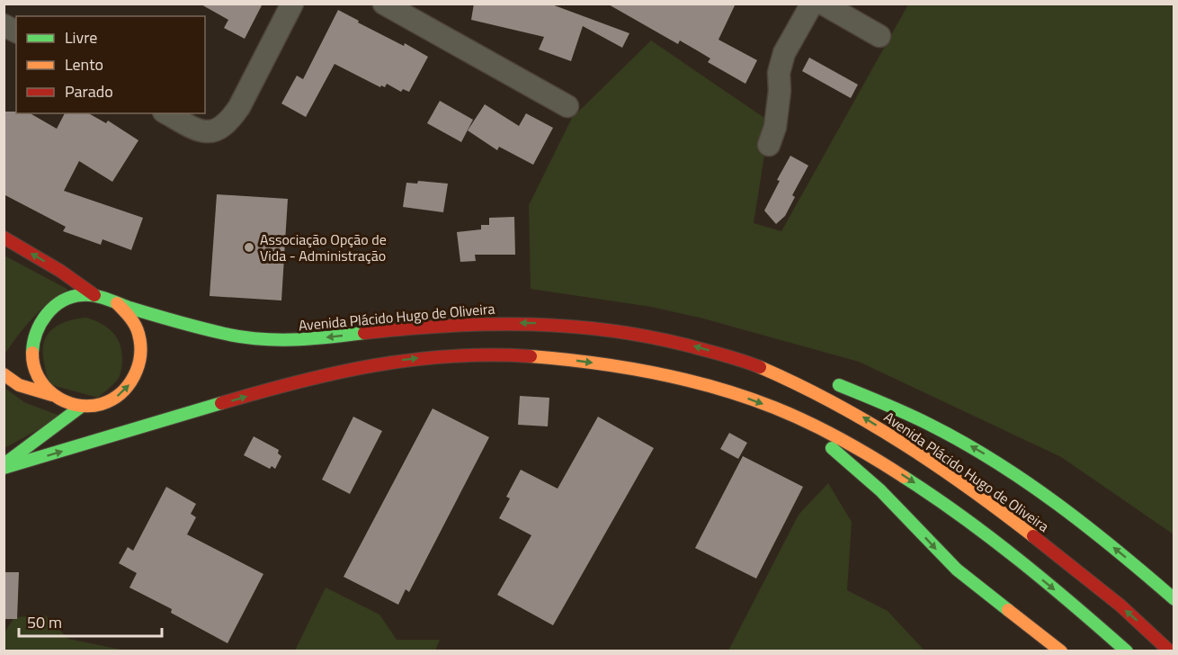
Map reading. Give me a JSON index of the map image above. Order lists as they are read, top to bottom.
{
  "streets": {
    "main road": ["Avenida Plácido Hugo de Oliveira"]
  },
  "places": ["Associação Opção de Vida - Administração"],
  "legend": ["Livre", "Lento", "Parado"],
  "scale_bar": "50 m"
}
